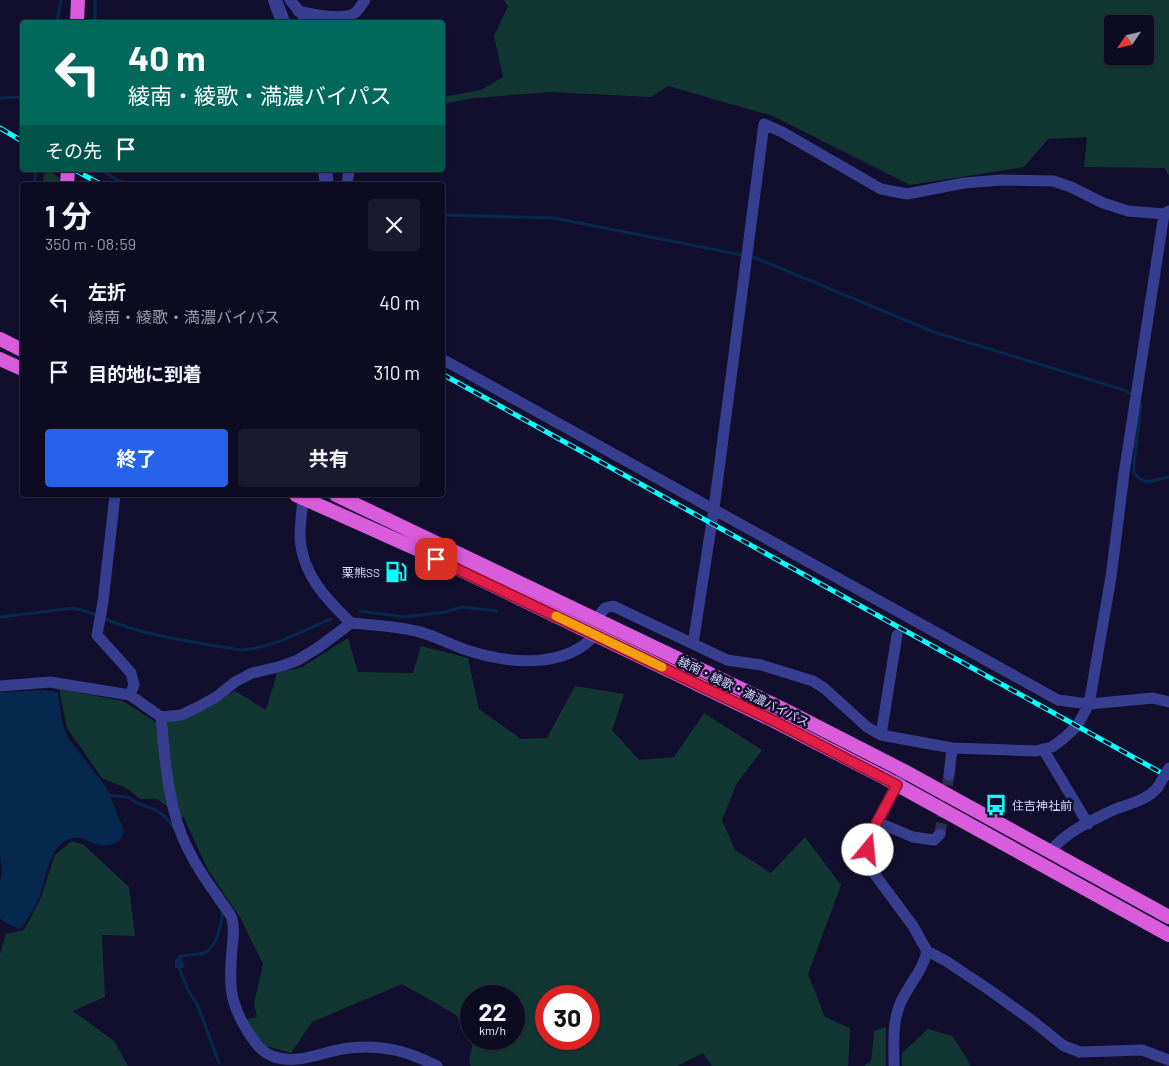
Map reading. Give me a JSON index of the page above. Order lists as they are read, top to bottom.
{
  "streets": {
    "highway": ["綾南・綾歌・満濃バイパス"]
  },
  "places": {
    "fuel station": ["栗熊SS"],
    "bus stop": ["住吉神社前"]
  },
  "north": "bottom left",
  "page": {
    "turn": ["40 m", "綾南・綾歌・満濃バイパス"],
    "then": "その先",
    "heading": ["1 分", "350 m · 08:59"],
    "list": [
      {
        "name": "左折",
        "note": "綾南・綾歌・満濃バイパス",
        "value": "40 m"
      },
      {
        "name": "目的地に到着",
        "value": "310 m"
      }
    ],
    "buttons": ["終了", "共有"],
    "speed": "22 km/h",
    "limit": "30"
  }
}
